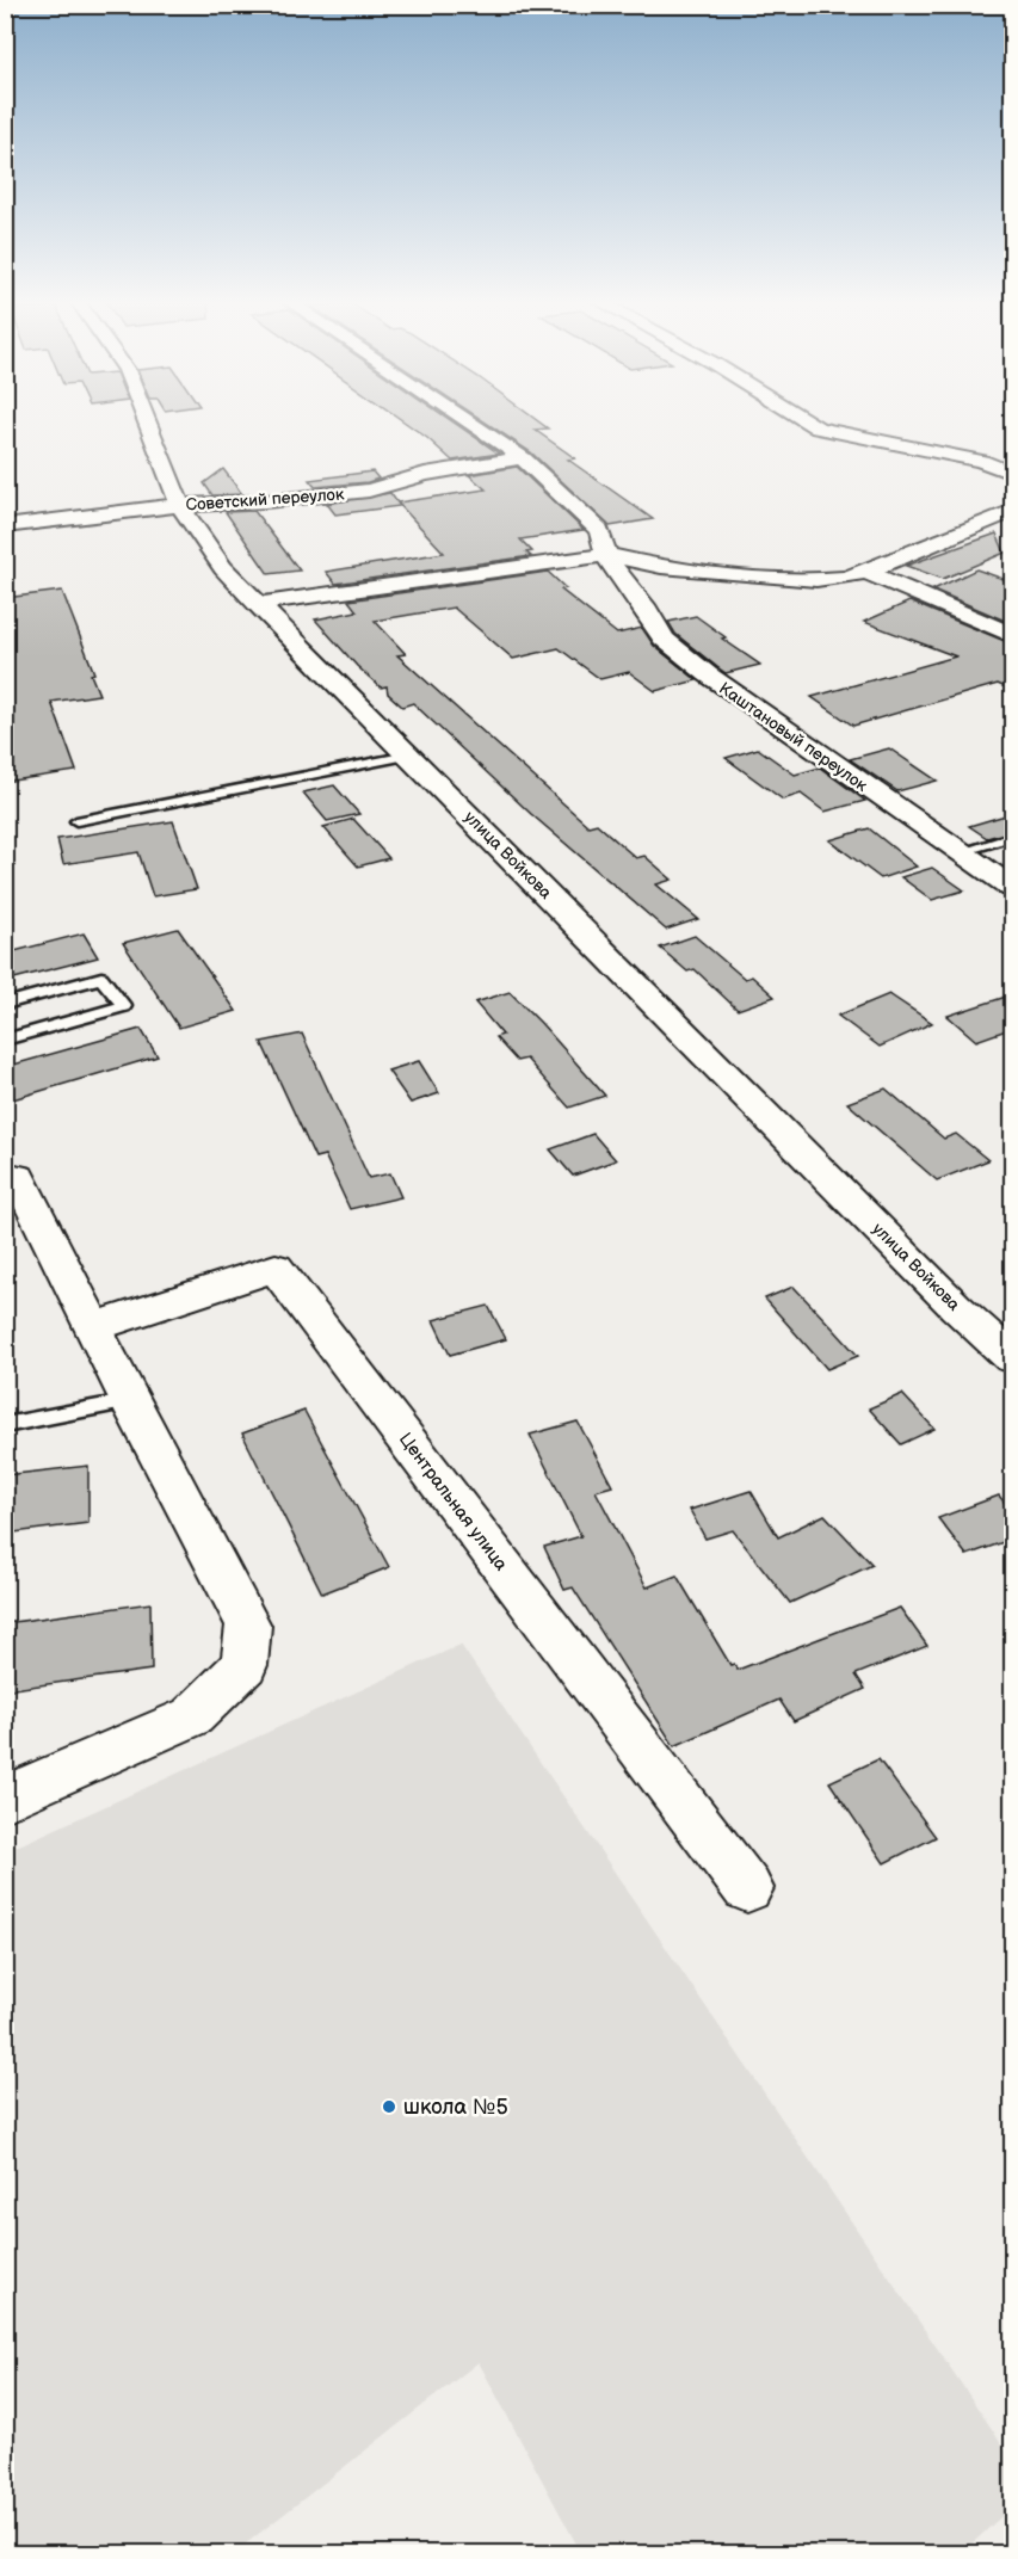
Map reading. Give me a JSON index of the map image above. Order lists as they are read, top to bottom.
{
  "streets": {
    "street": [
      "Советский переулок",
      "Каштановый переулок",
      "улица Войкова",
      "Центральная улица"
    ]
  },
  "crossings": [
    ["Советский переулок", "Каштановый переулок"],
    ["Советский переулок", "улица Войкова"]
  ],
  "places": ["школа №5"]
}
